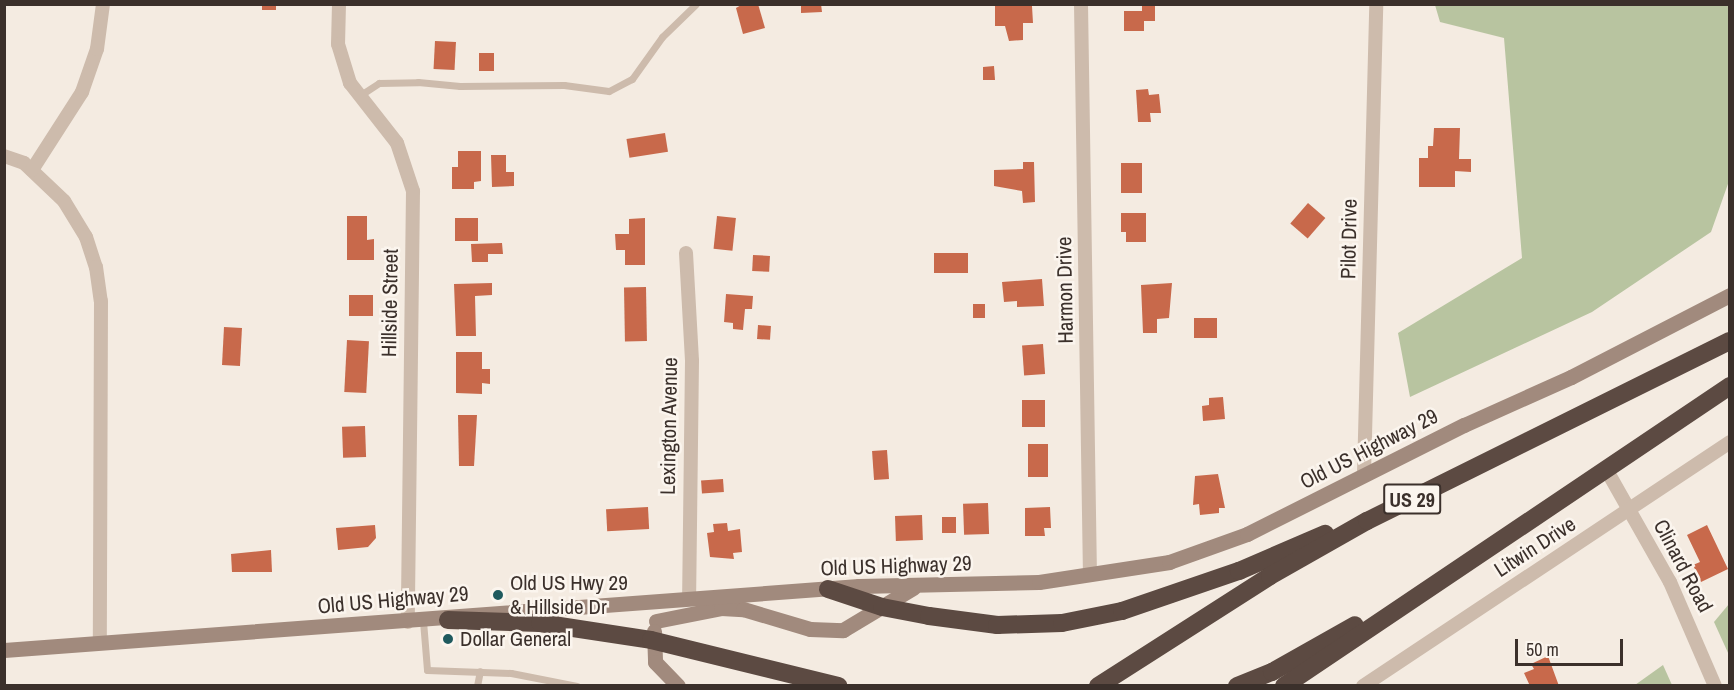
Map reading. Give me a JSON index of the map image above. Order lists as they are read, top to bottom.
{
  "streets": {
    "highway": ["US 29"],
    "street": [
      "Pilot Drive",
      "Harmon Drive",
      "Hillside Street",
      "Lexington Avenue",
      "Old US Highway 29",
      "Litwin Drive",
      "Clinard Road"
    ]
  },
  "crossings": [
    ["Pilot Drive", "Old US Highway 29"],
    ["Harmon Drive", "Old US Highway 29"],
    ["Hillside Street", "Old US Highway 29"],
    ["Lexington Avenue", "Old US Highway 29"],
    ["Litwin Drive", "Clinard Road"]
  ],
  "places": ["Old US Hwy 29 & Hillside Dr", "Dollar General"],
  "scale_bar": "50 m"
}
